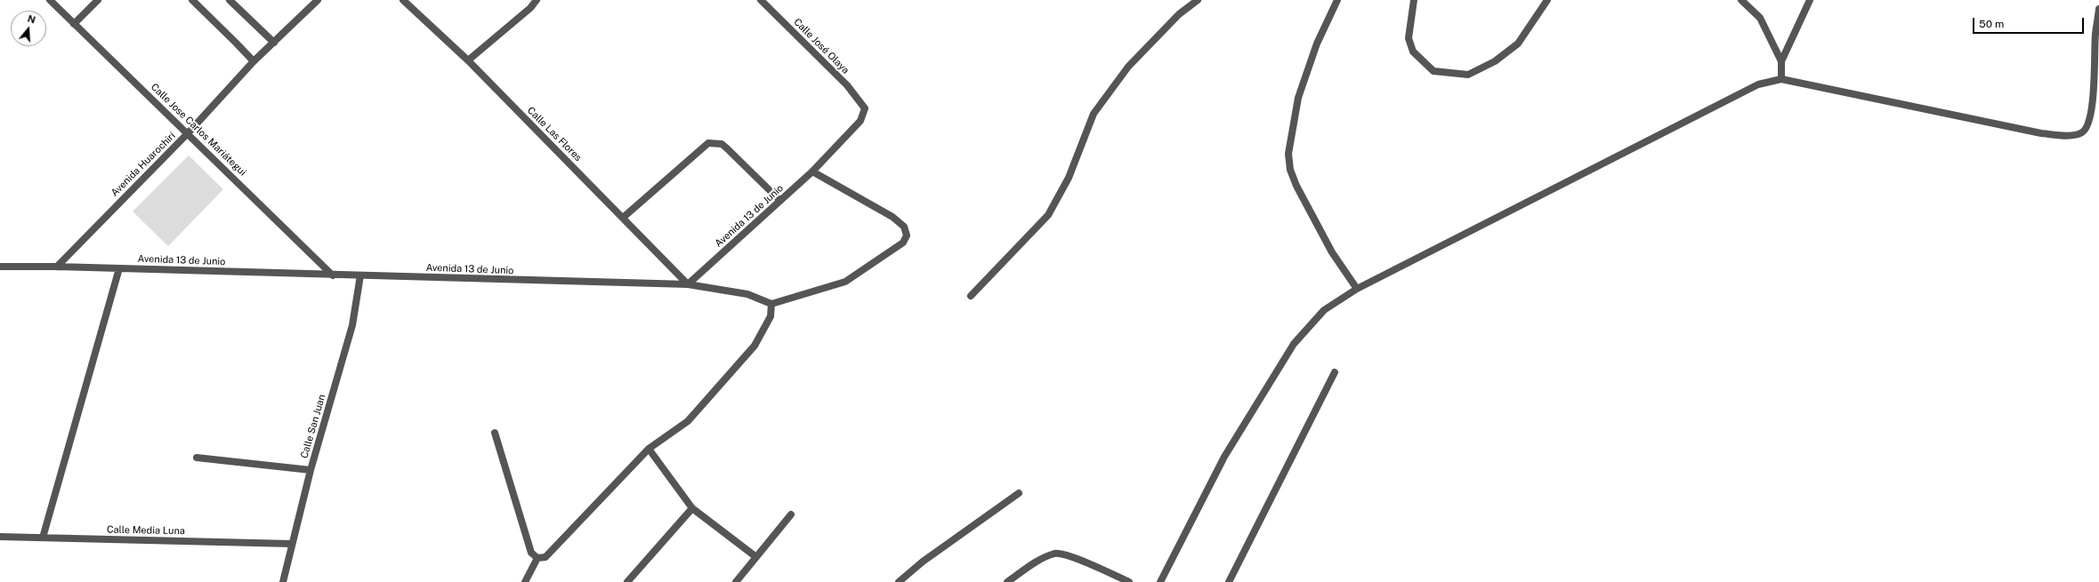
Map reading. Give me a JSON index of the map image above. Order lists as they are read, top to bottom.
{
  "streets": {
    "street": [
      "Calle José Olaya",
      "Calle Jose Carlos Mariátegui",
      "Calle Las Flores",
      "Avenida Huarochirí",
      "Avenida 13 de Junio",
      "Calle San Juan",
      "Calle Media Luna"
    ]
  },
  "crossings": [
    ["Calle José Olaya", "Avenida 13 de Junio"],
    ["Calle Jose Carlos Mariátegui", "Avenida Huarochirí"],
    ["Calle Jose Carlos Mariátegui", "Avenida 13 de Junio"],
    ["Calle Las Flores", "Avenida 13 de Junio"],
    ["Avenida Huarochirí", "Avenida 13 de Junio"],
    ["Avenida 13 de Junio", "Calle San Juan"],
    ["Calle San Juan", "Calle Media Luna"]
  ],
  "scale_bar": "50 m",
  "north": "top"
}
